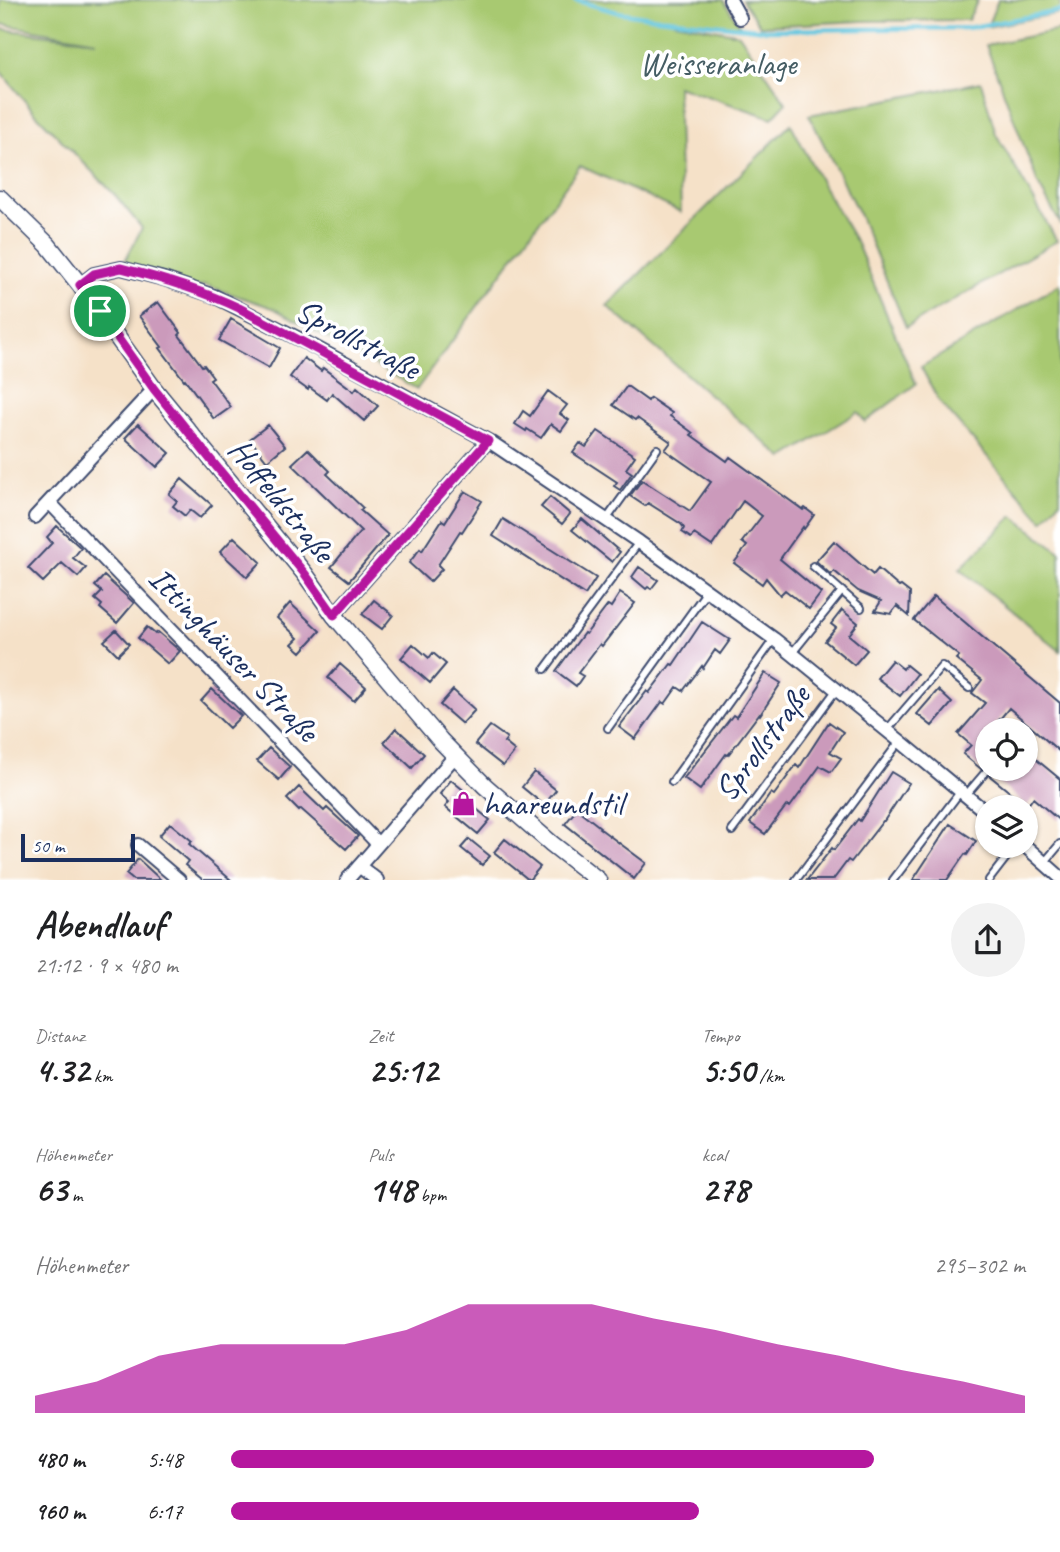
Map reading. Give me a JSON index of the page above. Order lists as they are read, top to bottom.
{
  "streets": {
    "street": ["Sprollstraße", "Hoffeldstraße", "Ittinghäuser Straße"]
  },
  "crossings": [
    ["Sprollstraße", "Hoffeldstraße"]
  ],
  "parks": ["Weisseranlage"],
  "places": {
    "shop": ["haareundstil"]
  },
  "scale_bar": "50 m",
  "page": {
    "scale": "50 m",
    "heading": ["Abendlauf", "21:12 · 9 × 480 m"],
    "stats": [
      ["Distanz", "4.32 km"],
      ["Zeit", "25:12"],
      ["Tempo", "5:50 /km"],
      ["Höhenmeter", "63 m"],
      ["Puls", "148 bpm"],
      ["kcal", "278"]
    ],
    "chart": ["Höhenmeter", "295–302 m"],
    "list": [
      {
        "name": "480 m",
        "note": "5:48"
      },
      {
        "name": "960 m",
        "note": "6:17"
      }
    ]
  }
}
